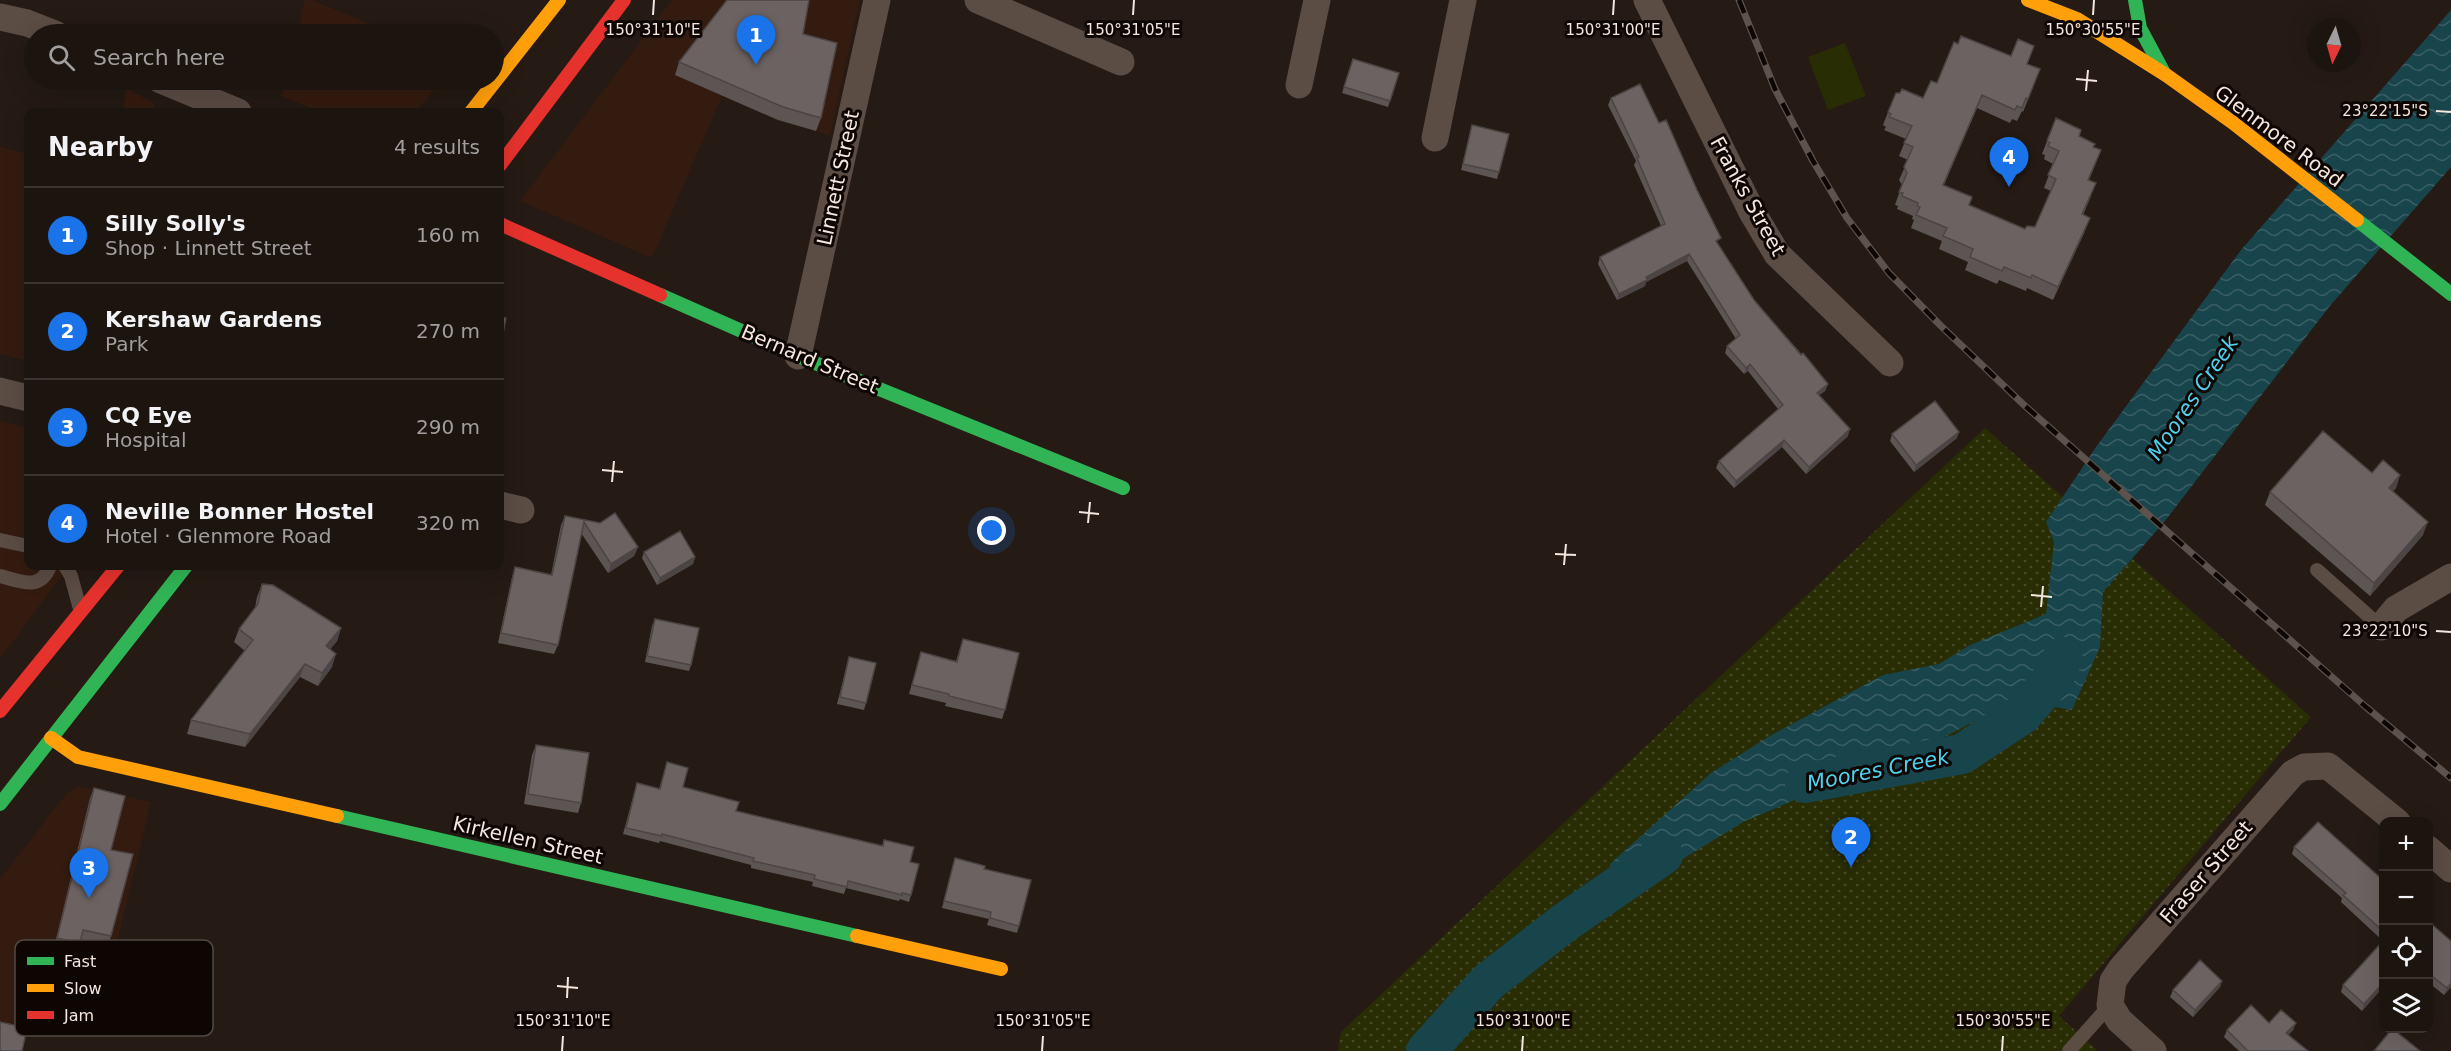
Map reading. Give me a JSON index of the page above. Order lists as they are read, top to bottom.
{
  "streets": {
    "street": [
      "Glenmore Road",
      "Linnett Street",
      "Franks Street",
      "Bernard Street",
      "Kirkellen Street",
      "Fraser Street"
    ]
  },
  "crossings": [
    ["Linnett Street", "Bernard Street"]
  ],
  "water": ["Moores Creek"],
  "legend": ["Fast", "Slow", "Jam"],
  "north": "bottom",
  "page": {
    "pins": [
      "1",
      "4",
      "2",
      "3"
    ],
    "search": "Search here",
    "heading": ["Nearby", "4 results"],
    "list": [
      {
        "mark": "1",
        "name": "Silly Solly's",
        "note": "Shop · Linnett Street",
        "value": "160 m"
      },
      {
        "mark": "2",
        "name": "Kershaw Gardens",
        "note": "Park",
        "value": "270 m"
      },
      {
        "mark": "3",
        "name": "CQ Eye",
        "note": "Hospital",
        "value": "290 m"
      },
      {
        "mark": "4",
        "name": "Neville Bonner Hostel",
        "note": "Hotel · Glenmore Road",
        "value": "320 m"
      }
    ],
    "map_buttons": ["+", "−"]
  },
  "coordinates": [
    "150°31'10\"E",
    "150°31'05\"E",
    "150°31'00\"E",
    "150°30'55\"E",
    "23°22'15\"S",
    "23°22'10\"S"
  ]
}
